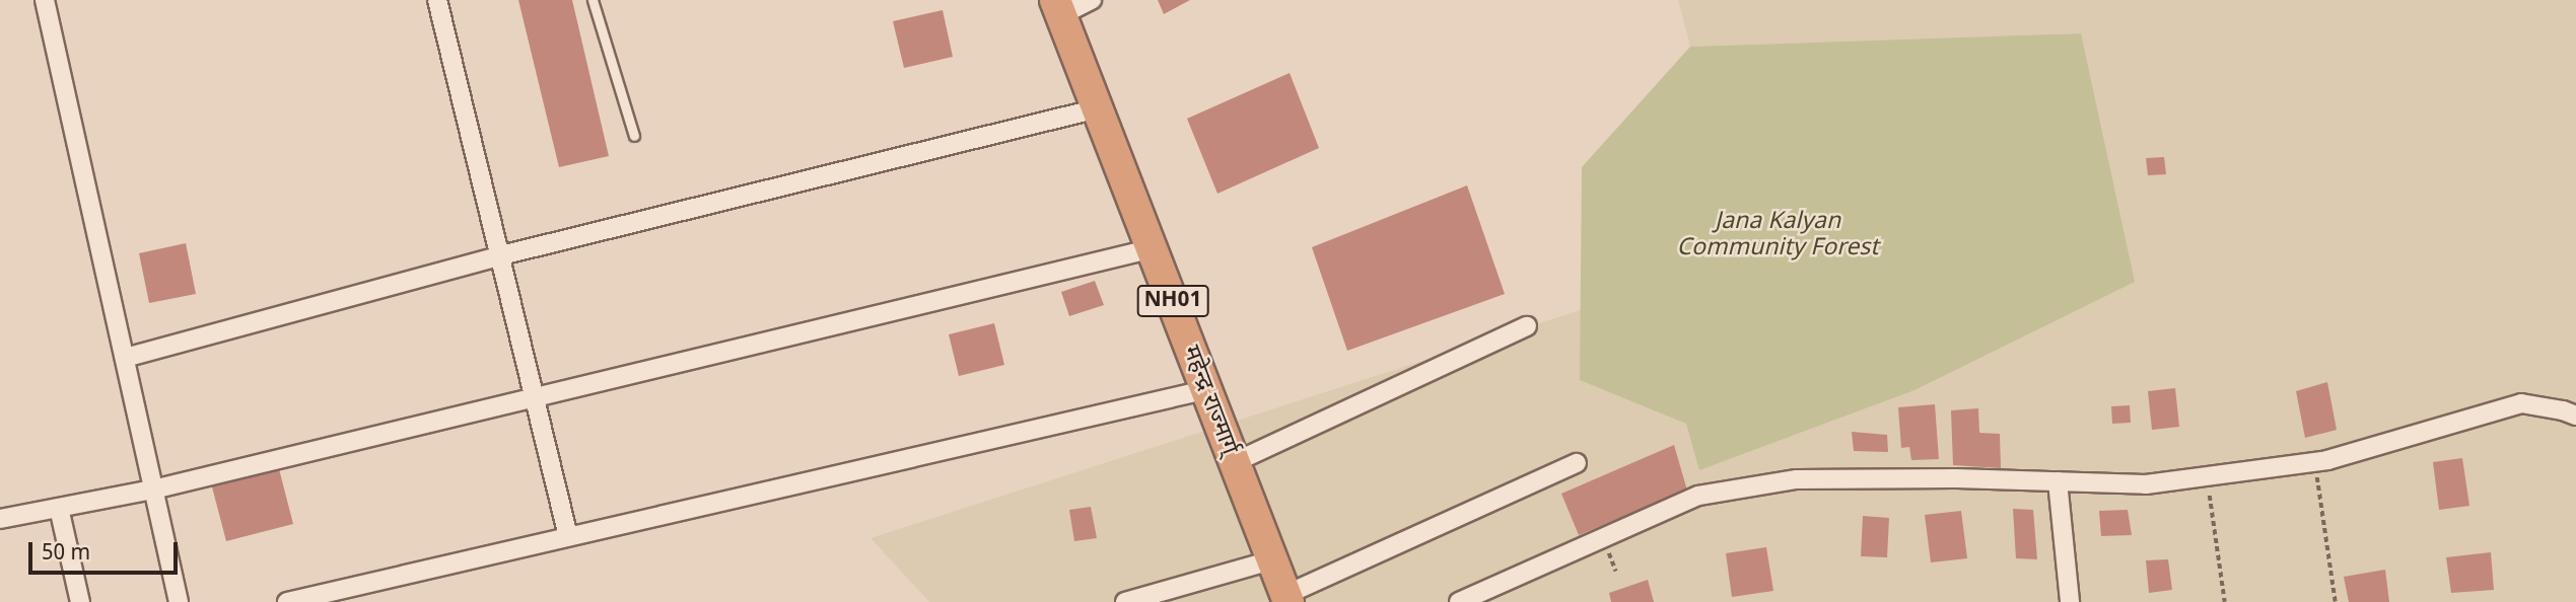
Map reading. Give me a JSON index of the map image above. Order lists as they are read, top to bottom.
{
  "streets": {
    "highway": ["NH01", "महेन्द्र राज्मार्ग्"]
  },
  "parks": ["Jana Kalyan Community Forest"],
  "scale_bar": "50 m"
}
